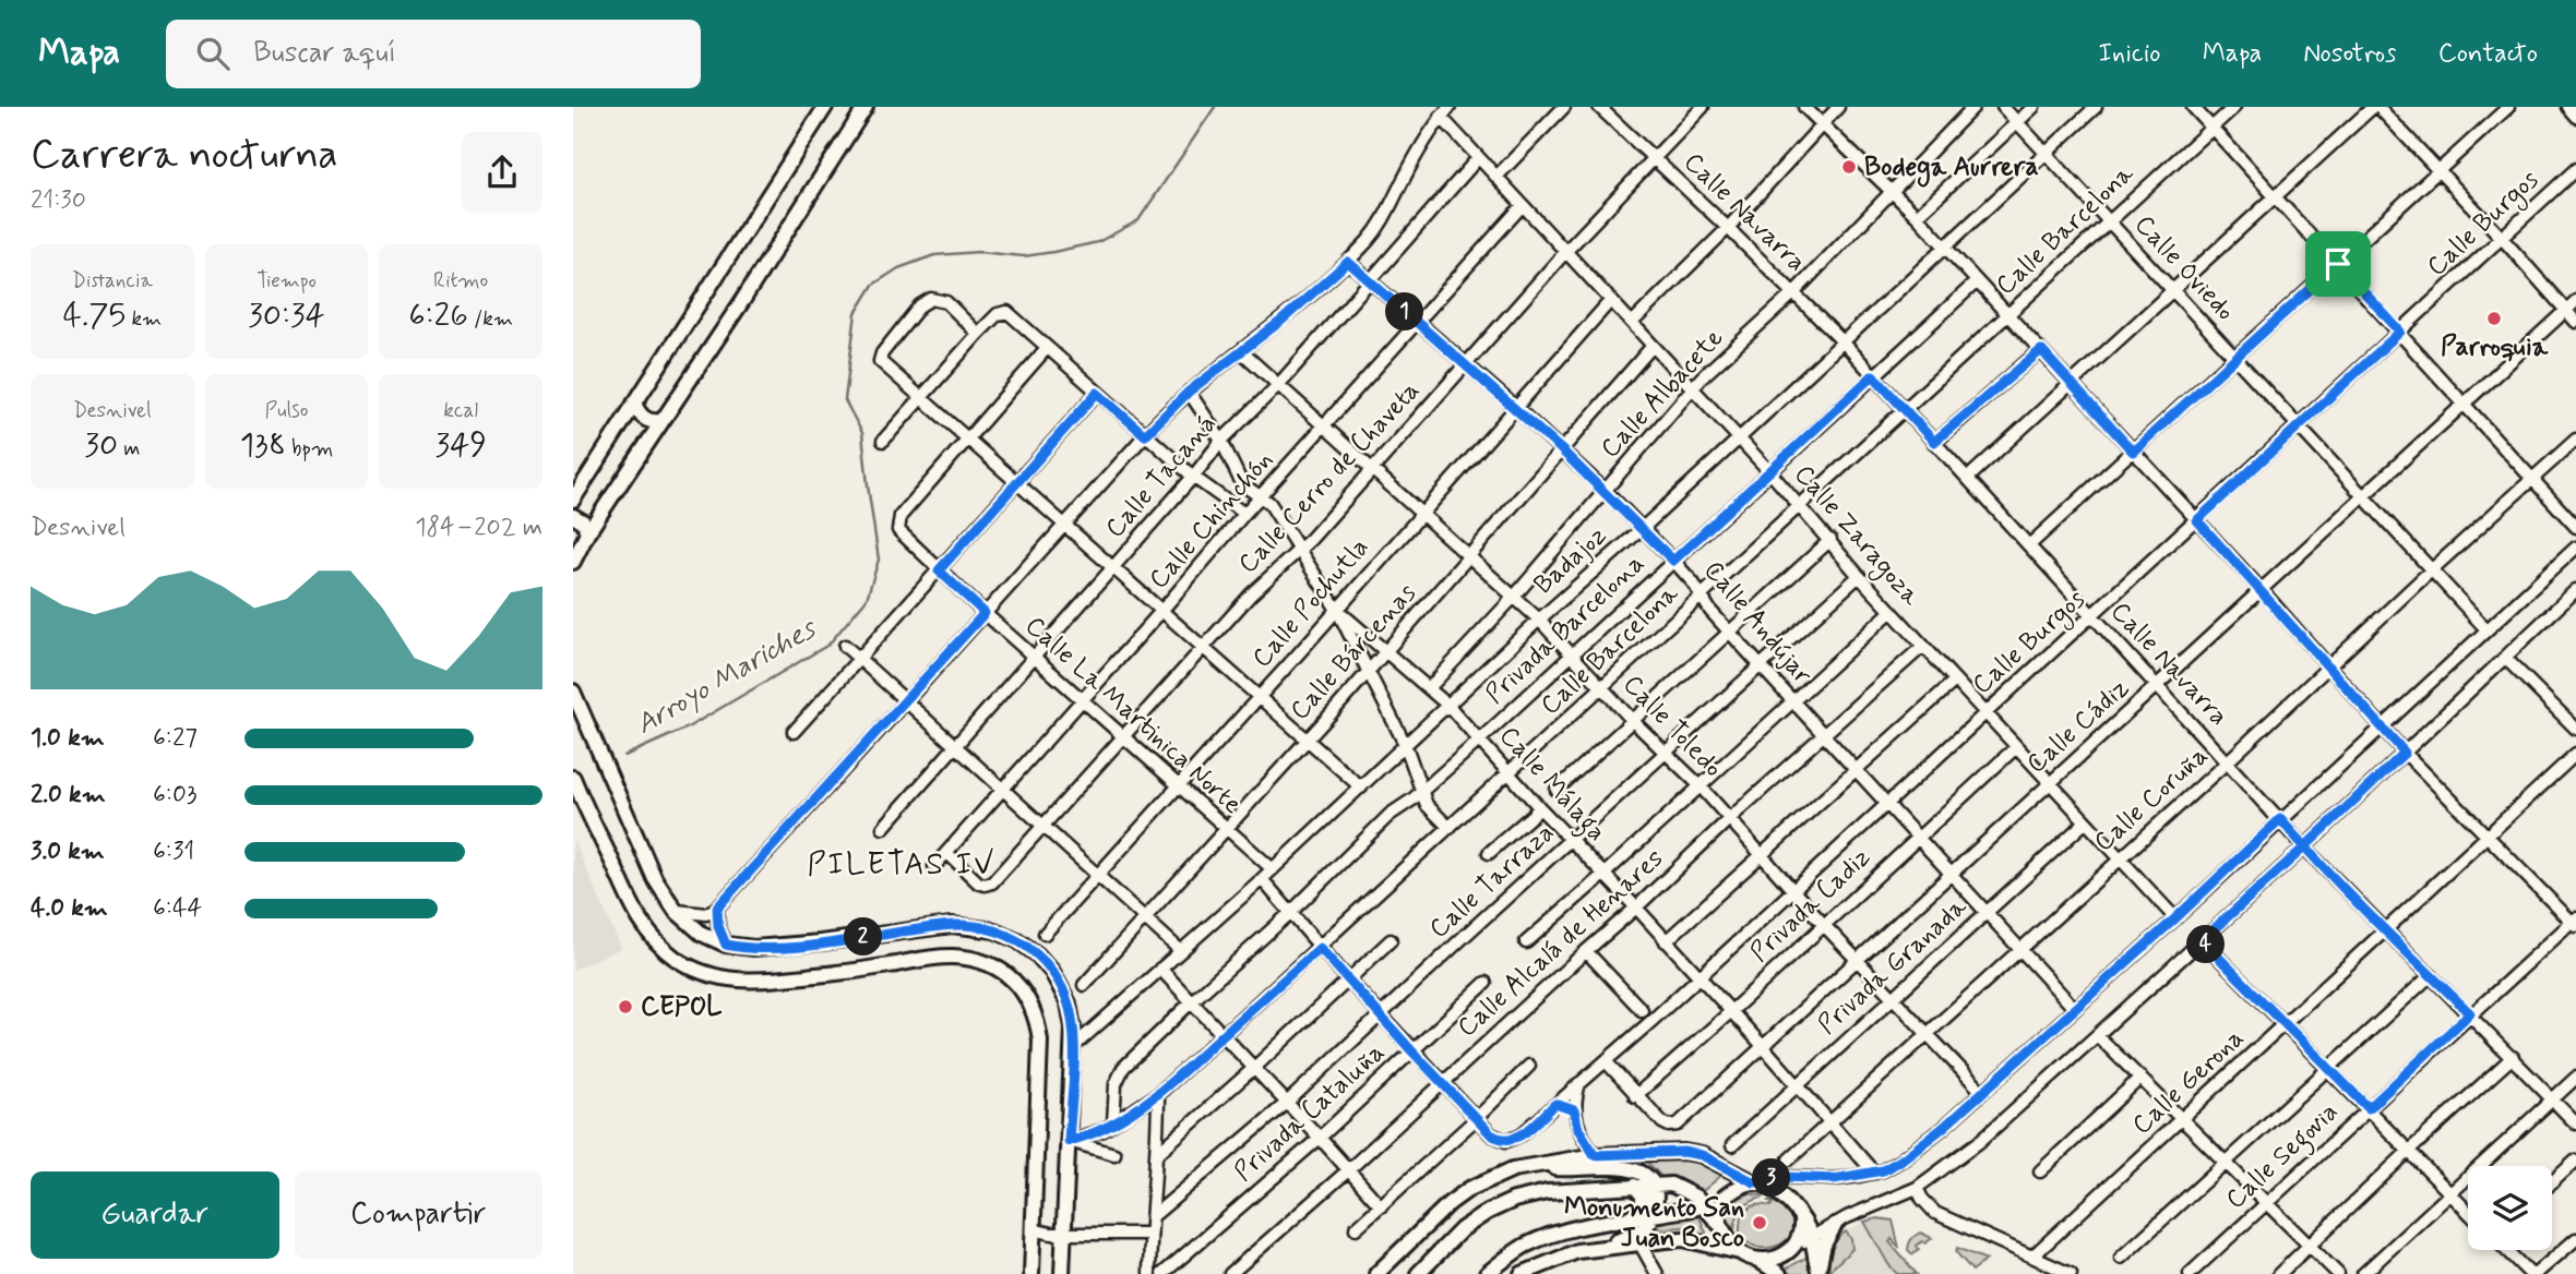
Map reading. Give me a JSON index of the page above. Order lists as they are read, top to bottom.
{
  "streets": {
    "street": [
      "Calle Navarra",
      "Calle Burgos",
      "Calle Barcelona",
      "Calle Oviedo",
      "Calle Albacete",
      "Calle Tacaná",
      "Calle Cerro de Chaveta",
      "Calle Chinchón",
      "Calle Zaragoza",
      "Badajoz",
      "Calle Pochutla",
      "Calle Andújar",
      "Privada Barcelona",
      "Calle Bárcenas",
      "Calle La Martinica Norte",
      "Calle Toledo",
      "Calle Cádiz",
      "Calle Málaga",
      "Calle Coruña",
      "Calle Tarraza",
      "Privada Cadiz",
      "Calle Alcalá de Henares",
      "Privada Granada",
      "Calle Gerona",
      "Privada Cataluña",
      "Calle Segovia"
    ]
  },
  "crossings": [
    ["Calle Navarra", "Calle Burgos"],
    ["Calle Navarra", "Calle Barcelona"],
    ["Calle Navarra", "Calle Albacete"],
    ["Calle Navarra", "Calle Cerro de Chaveta"],
    ["Calle Navarra", "Badajoz"],
    ["Calle Navarra", "Privada Barcelona"],
    ["Calle Navarra", "Calle Cádiz"],
    ["Calle Navarra", "Calle Coruña"],
    ["Calle Navarra", "Calle Gerona"],
    ["Calle Navarra", "Calle Segovia"],
    ["Calle Burgos", "Calle Oviedo"],
    ["Calle Burgos", "Calle Zaragoza"],
    ["Calle Burgos", "Calle Andújar"],
    ["Calle Burgos", "Calle Toledo"],
    ["Calle Burgos", "Calle Málaga"],
    ["Calle Barcelona", "Calle Oviedo"],
    ["Calle Barcelona", "Calle Zaragoza"],
    ["Calle Barcelona", "Calle Andújar"],
    ["Calle Barcelona", "Calle Toledo"],
    ["Calle Barcelona", "Calle Málaga"],
    ["Calle Oviedo", "Badajoz"],
    ["Calle Oviedo", "Calle Cádiz"],
    ["Calle Oviedo", "Calle Coruña"],
    ["Calle Albacete", "Calle Zaragoza"],
    ["Calle Albacete", "Calle Andújar"],
    ["Calle Albacete", "Calle Toledo"],
    ["Calle Albacete", "Calle Málaga"],
    ["Calle Tacaná", "Calle Zaragoza"],
    ["Calle Tacaná", "Calle Andújar"],
    ["Calle Tacaná", "Calle La Martinica Norte"],
    ["Calle Tacaná", "Calle Toledo"],
    ["Calle Cerro de Chaveta", "Calle Chinchón"],
    ["Calle Cerro de Chaveta", "Calle Zaragoza"],
    ["Calle Cerro de Chaveta", "Calle Andújar"],
    ["Calle Cerro de Chaveta", "Calle La Martinica Norte"],
    ["Calle Cerro de Chaveta", "Calle Toledo"],
    ["Calle Chinchón", "Calle Zaragoza"],
    ["Calle Chinchón", "Calle Andújar"],
    ["Calle Chinchón", "Calle La Martinica Norte"],
    ["Calle Chinchón", "Calle Toledo"],
    ["Calle Zaragoza", "Badajoz"],
    ["Calle Zaragoza", "Calle Pochutla"],
    ["Calle Zaragoza", "Privada Barcelona"],
    ["Calle Zaragoza", "Calle Bárcenas"],
    ["Calle Zaragoza", "Calle Cádiz"],
    ["Calle Zaragoza", "Calle Coruña"],
    ["Calle Zaragoza", "Calle Tarraza"],
    ["Calle Zaragoza", "Privada Cadiz"],
    ["Calle Zaragoza", "Calle Alcalá de Henares"],
    ["Calle Zaragoza", "Privada Granada"],
    ["Badajoz", "Calle Andújar"],
    ["Badajoz", "Calle La Martinica Norte"],
    ["Badajoz", "Calle Toledo"],
    ["Badajoz", "Calle Málaga"],
    ["Calle Pochutla", "Calle Andújar"],
    ["Calle Pochutla", "Calle La Martinica Norte"],
    ["Calle Pochutla", "Calle Toledo"],
    ["Calle Pochutla", "Calle Málaga"],
    ["Calle Andújar", "Privada Barcelona"],
    ["Calle Andújar", "Calle Bárcenas"],
    ["Calle Andújar", "Calle Cádiz"],
    ["Calle Andújar", "Calle Coruña"],
    ["Calle Andújar", "Calle Tarraza"],
    ["Calle Andújar", "Privada Cadiz"],
    ["Calle Andújar", "Calle Alcalá de Henares"],
    ["Calle Andújar", "Privada Granada"],
    ["Privada Barcelona", "Calle Toledo"],
    ["Privada Barcelona", "Calle Málaga"],
    ["Calle Bárcenas", "Calle La Martinica Norte"],
    ["Calle Bárcenas", "Calle Toledo"],
    ["Calle Bárcenas", "Calle Málaga"],
    ["Calle Toledo", "Calle Cádiz"],
    ["Calle Toledo", "Calle Coruña"],
    ["Calle Toledo", "Calle Tarraza"],
    ["Calle Toledo", "Privada Cadiz"],
    ["Calle Toledo", "Calle Alcalá de Henares"],
    ["Calle Toledo", "Privada Granada"],
    ["Calle Cádiz", "Calle Málaga"],
    ["Calle Cádiz", "Privada Cadiz"],
    ["Calle Málaga", "Calle Coruña"],
    ["Calle Málaga", "Calle Tarraza"],
    ["Calle Málaga", "Privada Cadiz"],
    ["Calle Málaga", "Calle Alcalá de Henares"],
    ["Calle Málaga", "Privada Granada"]
  ],
  "districts": ["PILETAS IV"],
  "water": ["Arroyo Mariches"],
  "places": [
    "Bodega Aurrera",
    "Parroquia",
    "CEPOL",
    "Monumento San Juan Bosco"
  ],
  "page": {
    "header": "Mapa",
    "search": "Buscar aquí",
    "nav": [
      "Inicio",
      "Mapa",
      "Nosotros",
      "Contacto"
    ],
    "heading": ["Carrera nocturna", "21:30"],
    "stats": [
      ["Distancia", "4.75 km"],
      ["Tiempo", "30:34"],
      ["Ritmo", "6:26 /km"],
      ["Desnivel", "30 m"],
      ["Pulso", "138 bpm"],
      ["kcal", "349"]
    ],
    "pins": [
      "1",
      "2",
      "4",
      "3"
    ],
    "chart": ["Desnivel", "184–202 m"],
    "list": [
      {
        "name": "1.0 km",
        "note": "6:27"
      },
      {
        "name": "2.0 km",
        "note": "6:03"
      },
      {
        "name": "3.0 km",
        "note": "6:31"
      },
      {
        "name": "4.0 km",
        "note": "6:44"
      }
    ],
    "buttons": ["Guardar", "Compartir"]
  }
}
